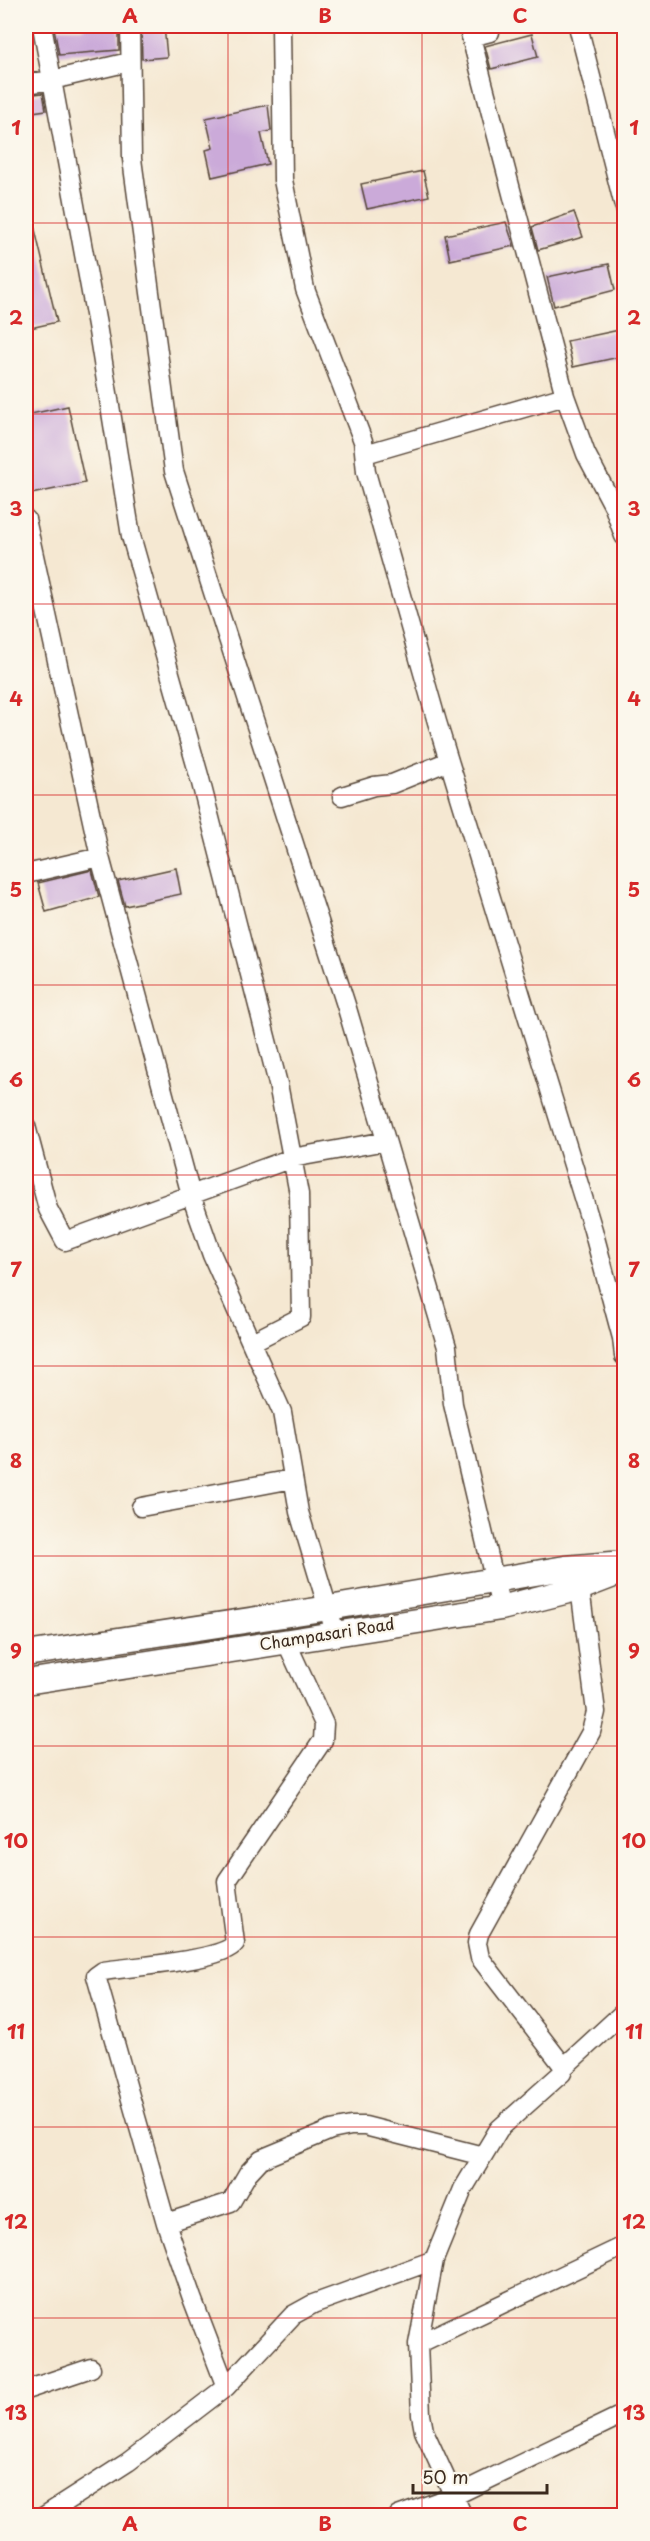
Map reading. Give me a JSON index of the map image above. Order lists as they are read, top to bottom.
{
  "streets": {
    "main road": ["Champasari Road"]
  },
  "scale_bar": "50 m",
  "grid": {
    "columns": ["A", "B", "C"],
    "rows": [
      "1",
      "2",
      "3",
      "4",
      "5",
      "6",
      "7",
      "8",
      "9",
      "10",
      "11",
      "12",
      "13"
    ]
  }
}
